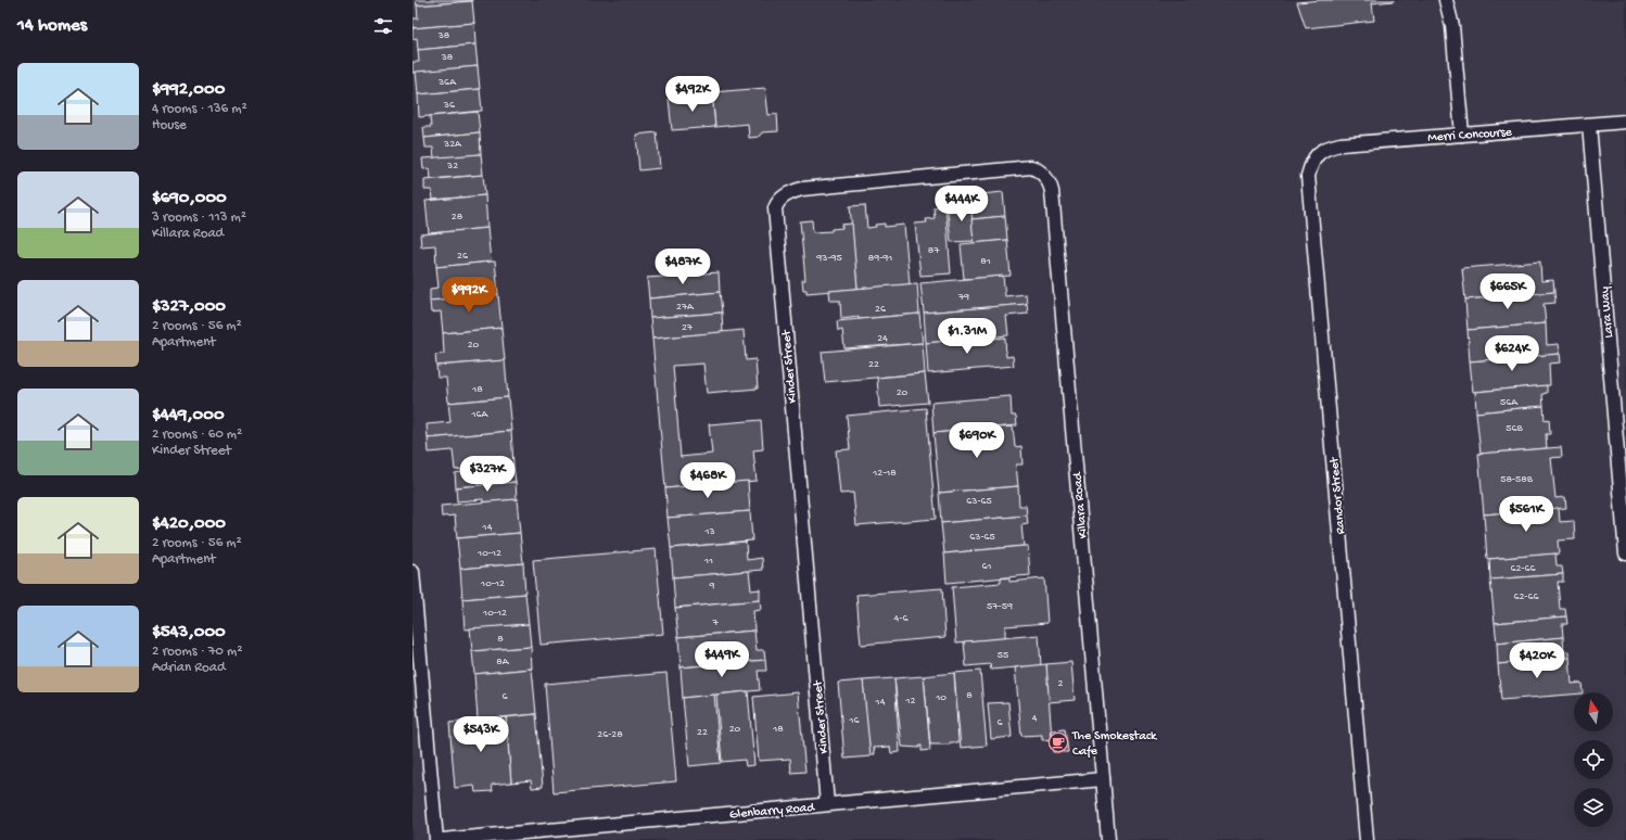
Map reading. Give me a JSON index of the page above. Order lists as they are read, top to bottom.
{
  "streets": {
    "street": [
      "Merri Concourse",
      "Lara Way",
      "Kinder Street",
      "Randor Street",
      "Killara Road",
      "Glenbarry Road"
    ]
  },
  "crossings": [
    ["Merri Concourse", "Lara Way"],
    ["Merri Concourse", "Randor Street"],
    ["Kinder Street", "Killara Road"],
    ["Kinder Street", "Glenbarry Road"],
    ["Killara Road", "Glenbarry Road"]
  ],
  "places": {
    "cafe": ["The Smokestack Cafe"]
  },
  "house_numbers": [
    "38",
    "38",
    "36A",
    "36",
    "32A",
    "32",
    "28",
    "87",
    "26",
    "93-95",
    "89-91",
    "81",
    "79",
    "27A",
    "26",
    "27",
    "24",
    "20",
    "22",
    "18",
    "20",
    "56A",
    "16A",
    "56B",
    "12-18",
    "58-58B",
    "63-65",
    "14",
    "13",
    "63-65",
    "10-12",
    "11",
    "61",
    "62-66",
    "10-12",
    "9",
    "62-66",
    "57-59",
    "10-12",
    "4-6",
    "7",
    "8",
    "55",
    "8A",
    "2",
    "8",
    "6",
    "10",
    "12",
    "14",
    "4",
    "16",
    "6",
    "20",
    "18",
    "22",
    "26-28"
  ],
  "north": "top",
  "page": {
    "heading": "14 homes",
    "list": [
      {
        "name": "$992,000",
        "note": "4 rooms · 136 m² · House"
      },
      {
        "name": "$690,000",
        "note": "3 rooms · 113 m² · Killara Road"
      },
      {
        "name": "$327,000",
        "note": "2 rooms · 56 m² · Apartment"
      },
      {
        "name": "$449,000",
        "note": "2 rooms · 60 m² · Kinder Street"
      },
      {
        "name": "$420,000",
        "note": "2 rooms · 56 m² · Apartment"
      },
      {
        "name": "$543,000",
        "note": "2 rooms · 70 m² · Adrian Road"
      }
    ],
    "price": [
      "$492K",
      "$444K",
      "$487K",
      "$665K",
      "$992K",
      "$1.31M",
      "$624K",
      "$690K",
      "$327K",
      "$468K",
      "$561K",
      "$449K",
      "$420K",
      "$543K"
    ]
  }
}
